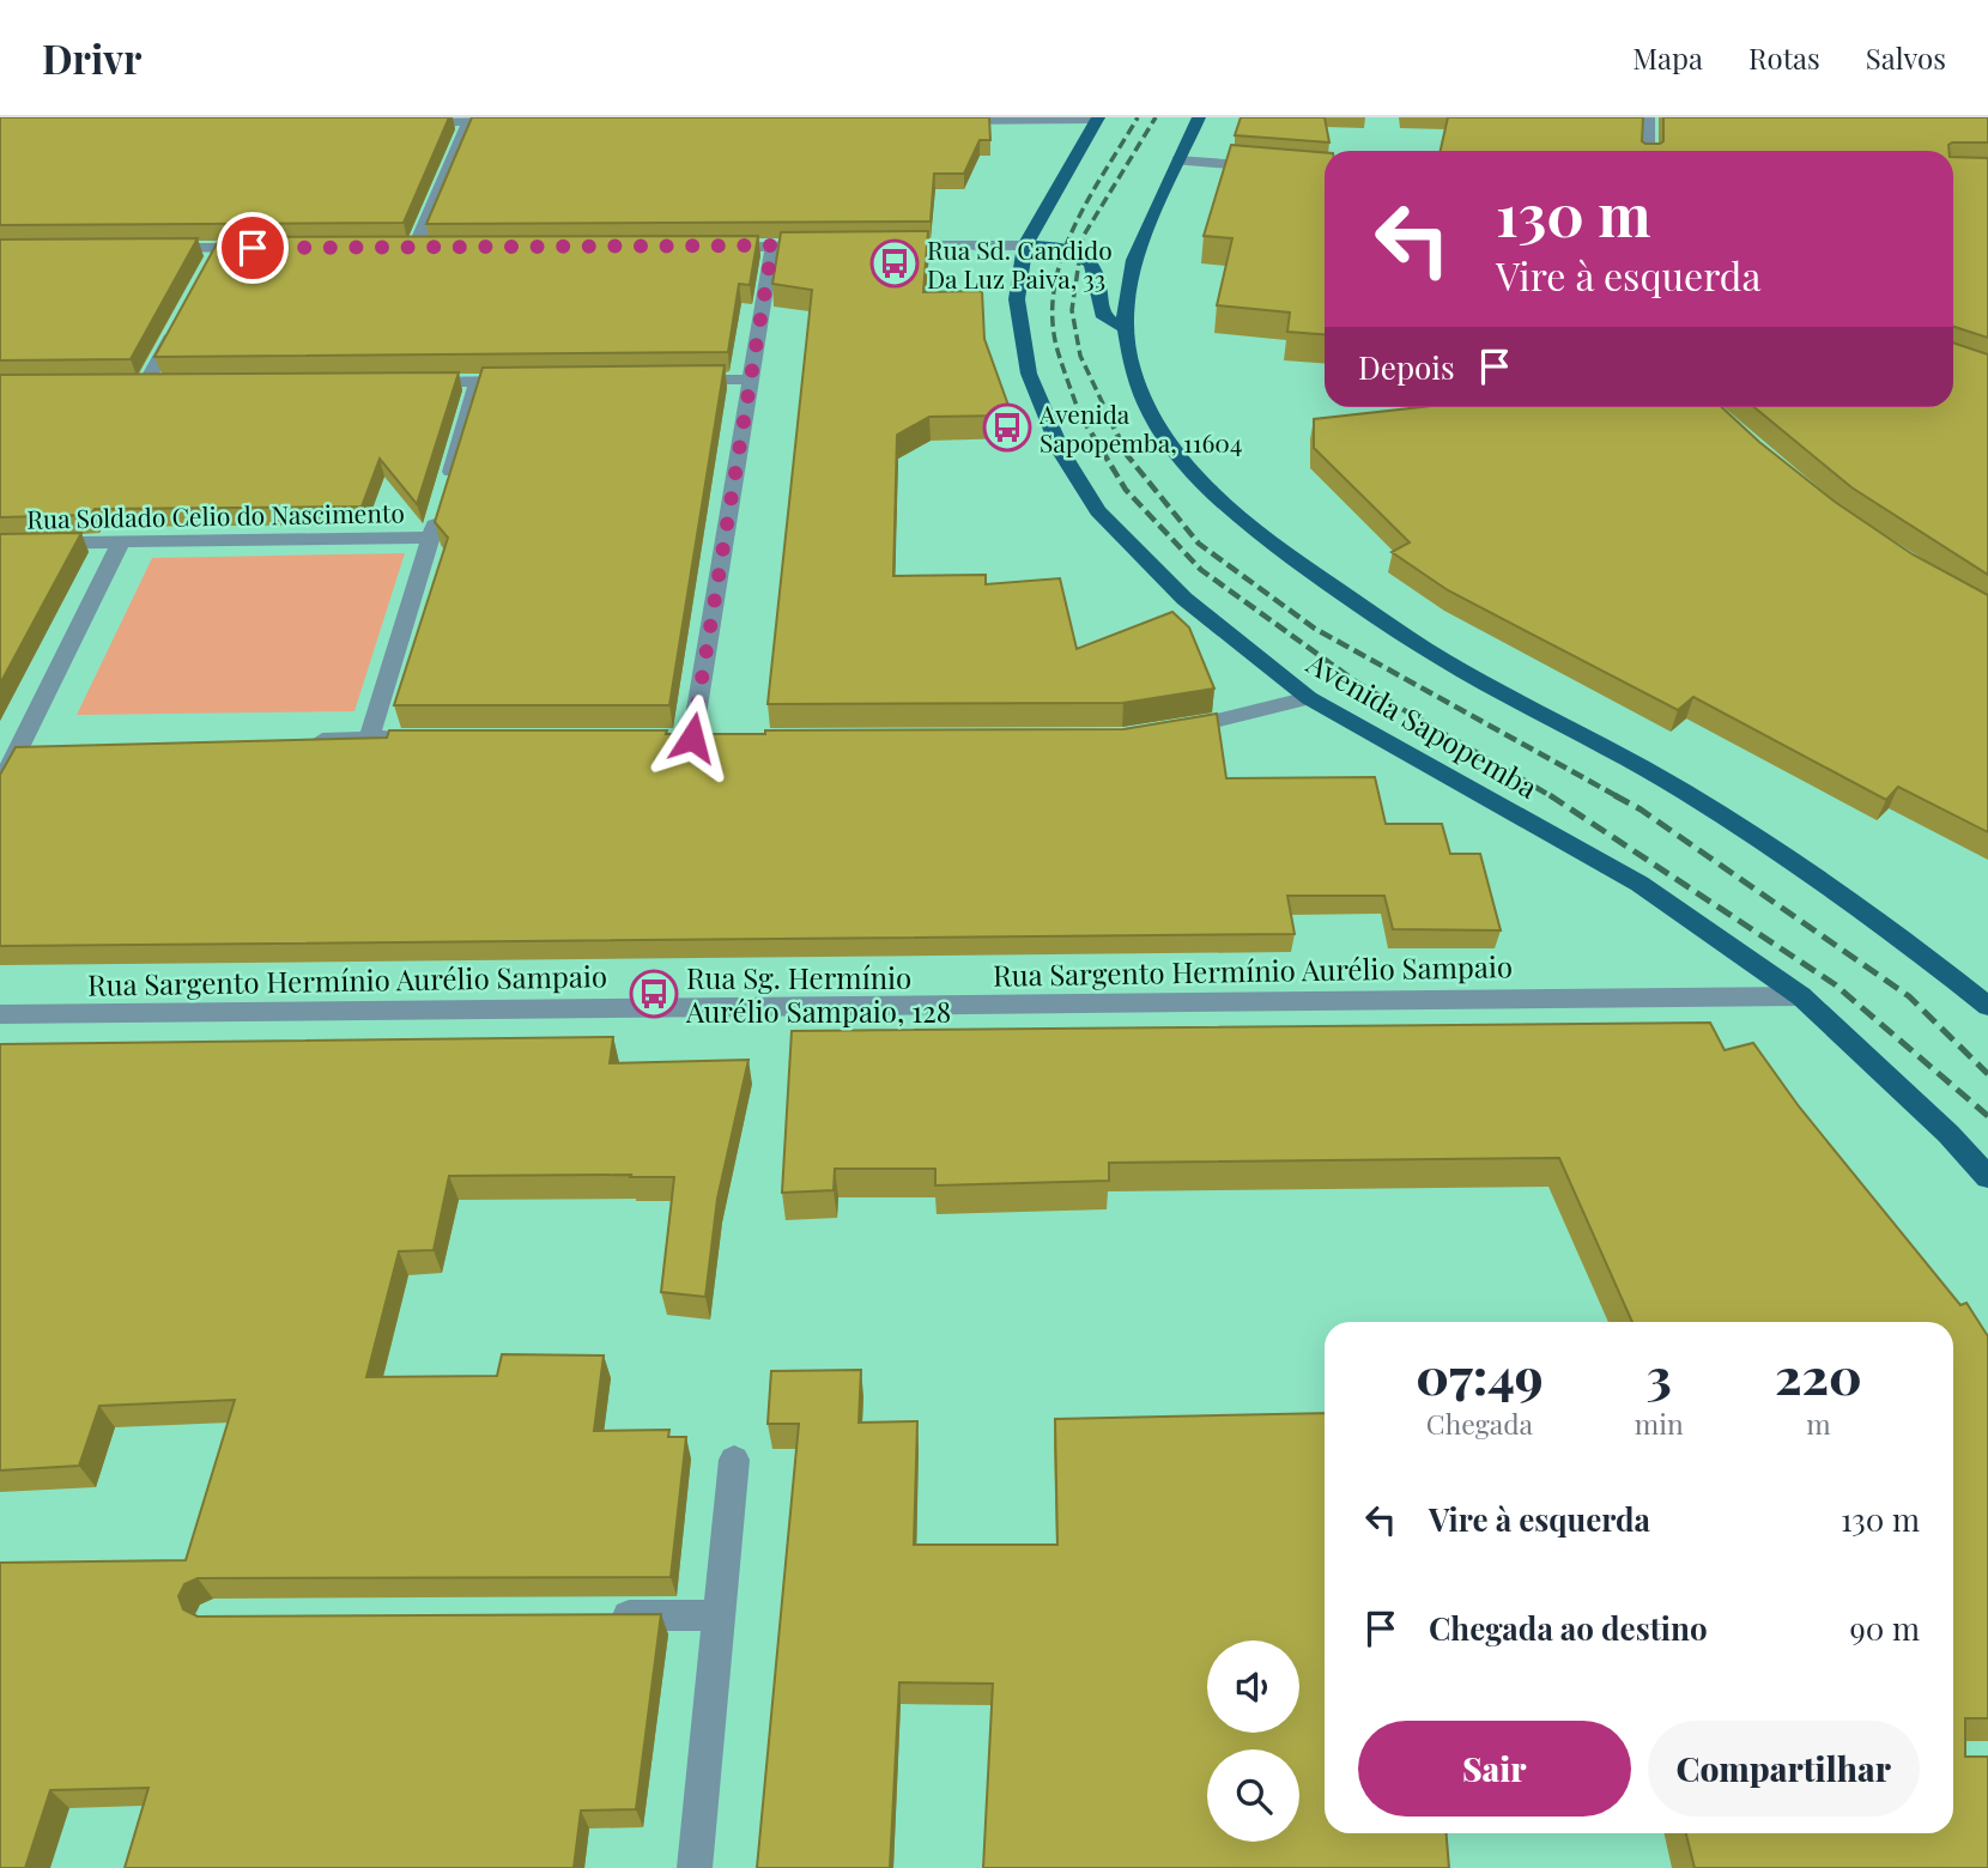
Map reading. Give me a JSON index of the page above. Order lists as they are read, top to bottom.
{
  "streets": {
    "main road": ["Avenida Sapopemba"],
    "street": ["Rua Soldado Celio do Nascimento", "Rua Sargento Hermínio Aurélio Sampaio"]
  },
  "crossings": [
    ["Avenida Sapopemba", "Rua Sargento Hermínio Aurélio Sampaio"]
  ],
  "places": {
    "bus stop": ["Rua Sd. Candido Da Luz Paiva, 33", "Avenida Sapopemba, 11604", "Rua Sg. Hermínio Aurélio Sampaio, 128"]
  },
  "page": {
    "header": "Drivr",
    "nav": ["Mapa", "Rotas", "Salvos"],
    "turn": ["130 m", "Vire à esquerda"],
    "then": "Depois",
    "eta": [
      "07:49",
      "Chegada",
      "3",
      "min",
      "220",
      "m"
    ],
    "list": [
      {
        "name": "Vire à esquerda",
        "value": "130 m"
      },
      {
        "name": "Chegada ao destino",
        "value": "90 m"
      }
    ],
    "buttons": ["Sair", "Compartilhar"]
  }
}
